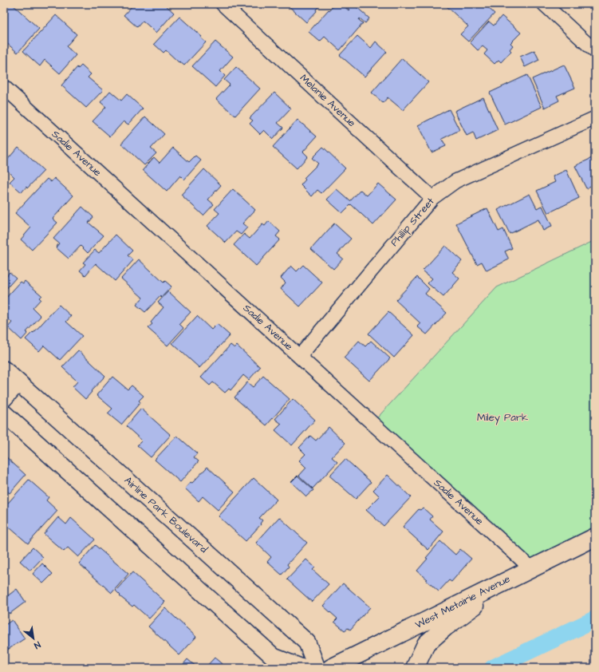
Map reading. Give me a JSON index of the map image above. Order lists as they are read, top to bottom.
{
  "streets": {
    "main road": ["West Metairie Avenue"],
    "street": [
      "Melanie Avenue",
      "Sadie Avenue",
      "Phillip Street",
      "Airline Park Boulevard"
    ]
  },
  "crossings": [
    ["Melanie Avenue", "Phillip Street"],
    ["Sadie Avenue", "Phillip Street"],
    ["Sadie Avenue", "West Metairie Avenue"]
  ],
  "parks": ["Miley Park"],
  "north": "bottom right"
}
